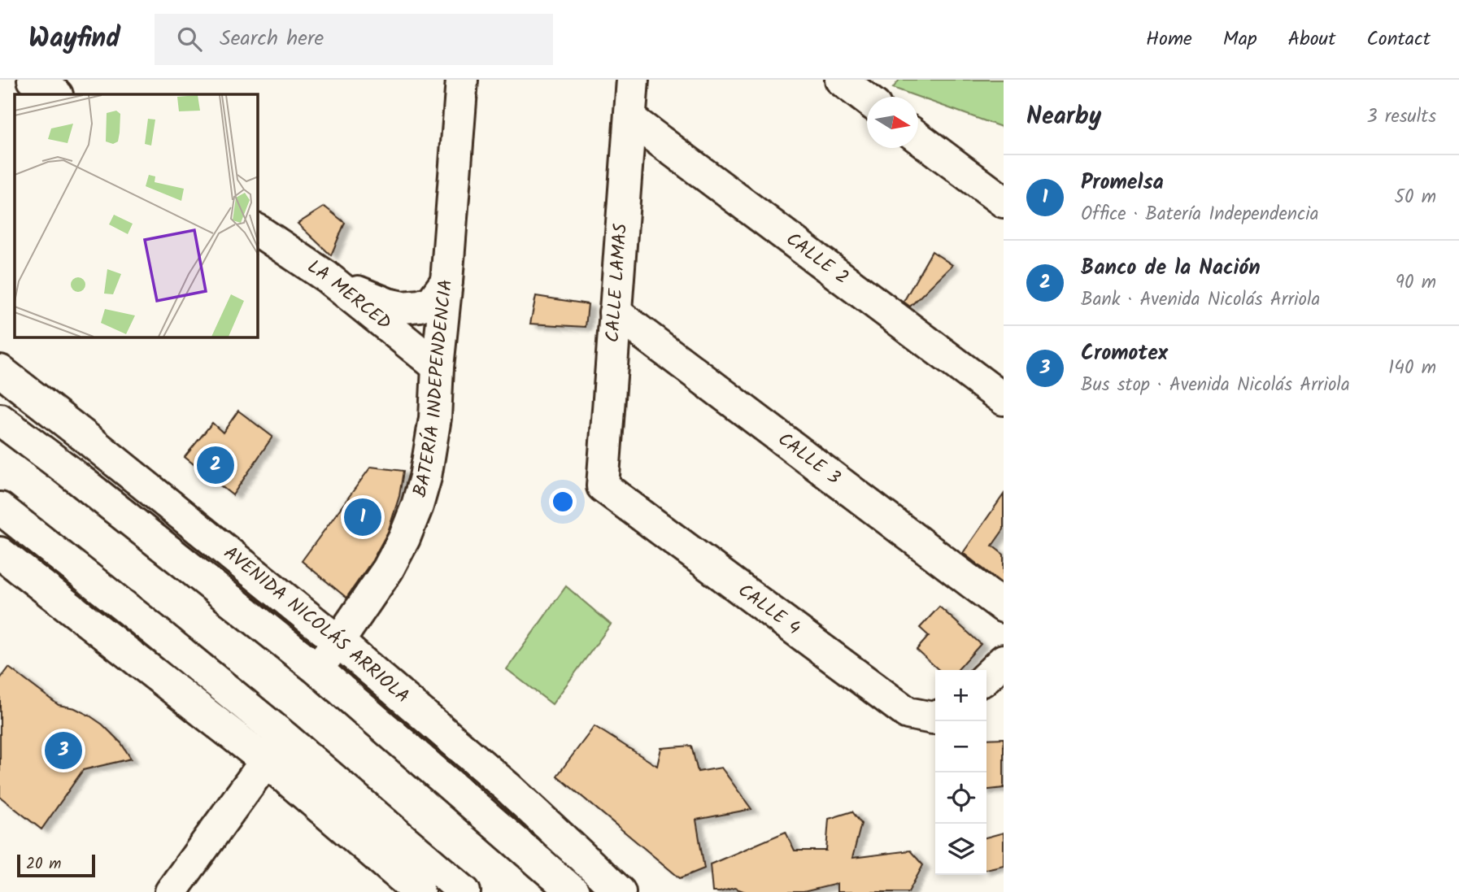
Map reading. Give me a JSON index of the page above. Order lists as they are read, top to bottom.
{
  "streets": {
    "street": [
      "CALLE 2",
      "CALLE LAMAS",
      "LA MERCED",
      "BATERÍA INDEPENDENCIA",
      "CALLE 3",
      "CALLE 4",
      "AVENIDA NICOLÁS ARRIOLA"
    ]
  },
  "crossings": [
    ["CALLE 2", "CALLE LAMAS"],
    ["CALLE LAMAS", "CALLE 3"],
    ["CALLE LAMAS", "CALLE 4"],
    ["LA MERCED", "BATERÍA INDEPENDENCIA"],
    ["BATERÍA INDEPENDENCIA", "AVENIDA NICOLÁS ARRIOLA"]
  ],
  "scale_bar": "20 m",
  "north": "right",
  "page": {
    "header": "Wayfind",
    "search": "Search here",
    "nav": [
      "Home",
      "Map",
      "About",
      "Contact"
    ],
    "heading": ["Nearby", "3 results"],
    "list": [
      {
        "mark": "1",
        "name": "Promelsa",
        "note": "Office · Batería Independencia",
        "value": "50 m"
      },
      {
        "mark": "2",
        "name": "Banco de la Nación",
        "note": "Bank · Avenida Nicolás Arriola",
        "value": "90 m"
      },
      {
        "mark": "3",
        "name": "Cromotex",
        "note": "Bus stop · Avenida Nicolás Arriola",
        "value": "140 m"
      }
    ],
    "pins": ["2", "1", "3"],
    "map_buttons": ["+", "−"],
    "scale": "20 m"
  }
}
